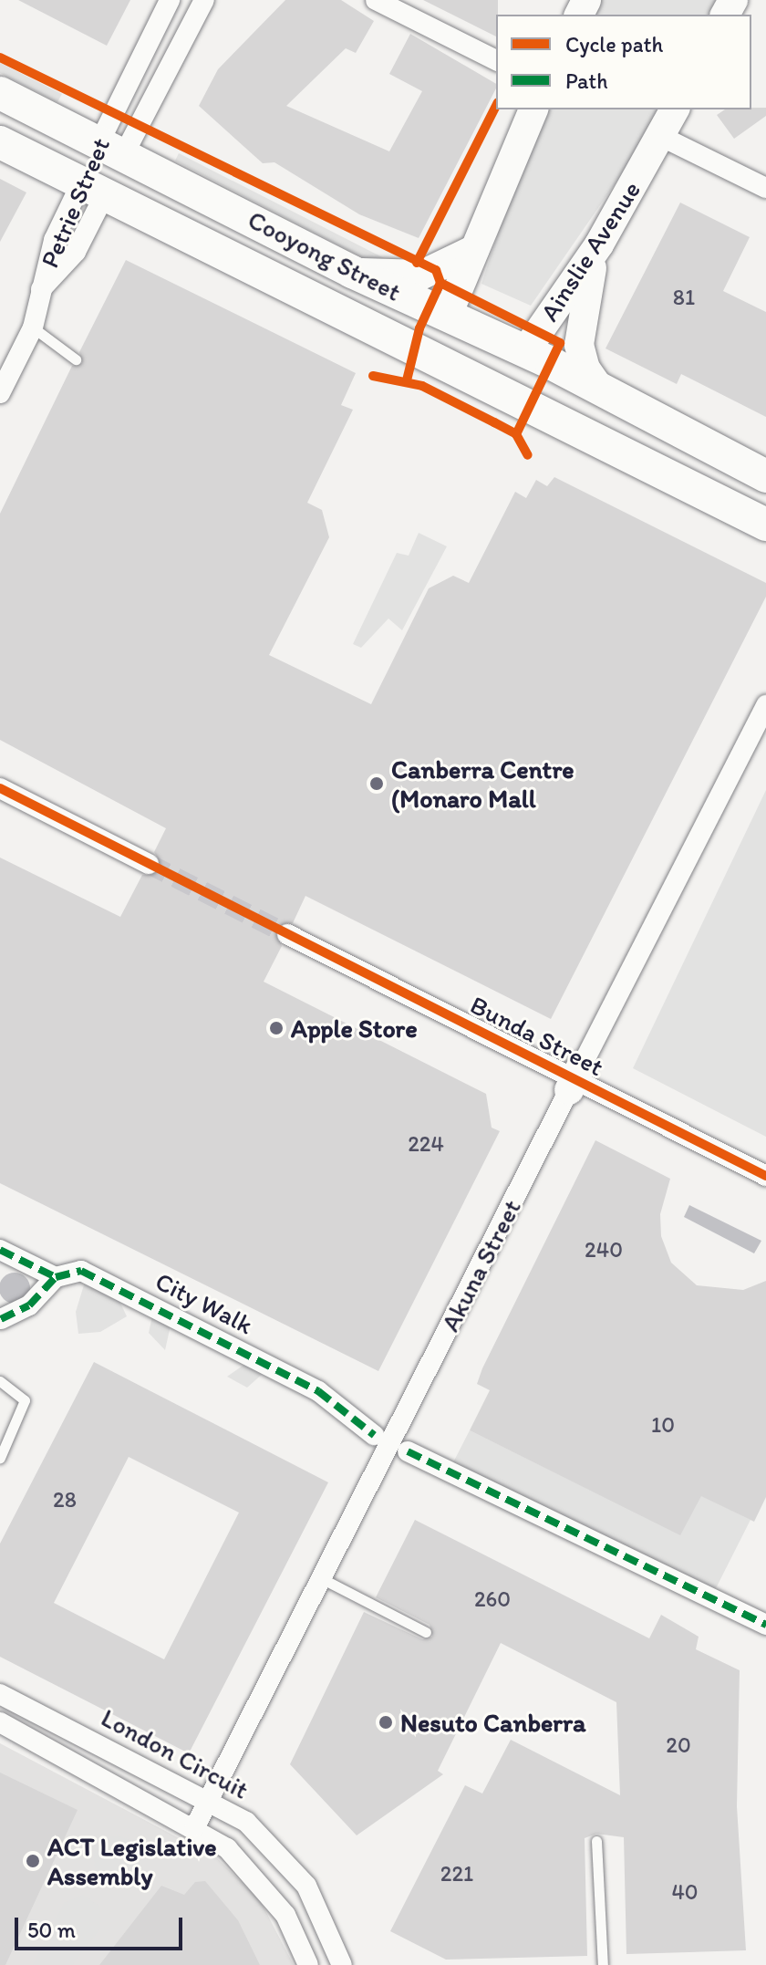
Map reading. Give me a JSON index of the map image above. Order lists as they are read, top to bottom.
{
  "streets": {
    "main road": ["Petrie Street", "Ainslie Avenue", "Cooyong Street"],
    "street": [
      "Bunda Street",
      "Akuna Street",
      "City Walk",
      "London Circuit"
    ]
  },
  "crossings": [
    ["Petrie Street", "Cooyong Street"],
    ["Ainslie Avenue", "Cooyong Street"],
    ["Bunda Street", "Akuna Street"],
    ["Akuna Street", "London Circuit"]
  ],
  "places": [
    "Canberra Centre (Monaro Mall",
    "Apple Store",
    "Nesuto Canberra",
    "ACT Legislative Assembly"
  ],
  "house_numbers": [
    "81",
    "224",
    "240",
    "10",
    "28",
    "260",
    "20",
    "221",
    "40"
  ],
  "legend": ["Cycle path", "Path"],
  "scale_bar": "50 m"
}
